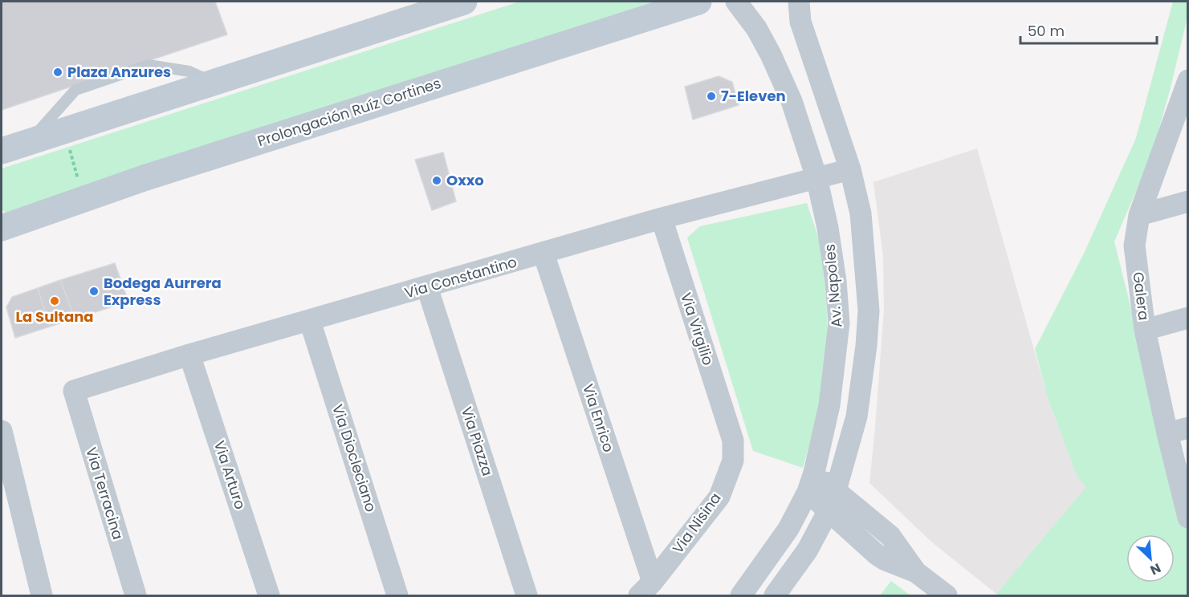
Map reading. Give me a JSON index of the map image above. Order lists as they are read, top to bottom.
{
  "streets": {
    "main road": ["Prolongación Ruíz Cortines"],
    "street": [
      "Via Constantino",
      "Av. Napoles",
      "Galera",
      "Via Virgilio",
      "Via Enrico",
      "Via Piazza",
      "Via Diocleciano",
      "Via Arturo",
      "Via Terracina",
      "Via Nisina"
    ]
  },
  "crossings": [
    ["Via Constantino", "Av. Napoles"],
    ["Via Constantino", "Via Virgilio"],
    ["Via Constantino", "Via Enrico"],
    ["Via Constantino", "Via Piazza"],
    ["Via Constantino", "Via Diocleciano"],
    ["Via Constantino", "Via Arturo"],
    ["Via Constantino", "Via Terracina"],
    ["Via Virgilio", "Via Nisina"],
    ["Via Enrico", "Via Nisina"]
  ],
  "places": [
    "Plaza Anzures",
    "7-Eleven",
    "Oxxo",
    "Bodega Aurrera Express",
    "La Sultana"
  ],
  "scale_bar": "50 m",
  "north": "bottom right"
}
